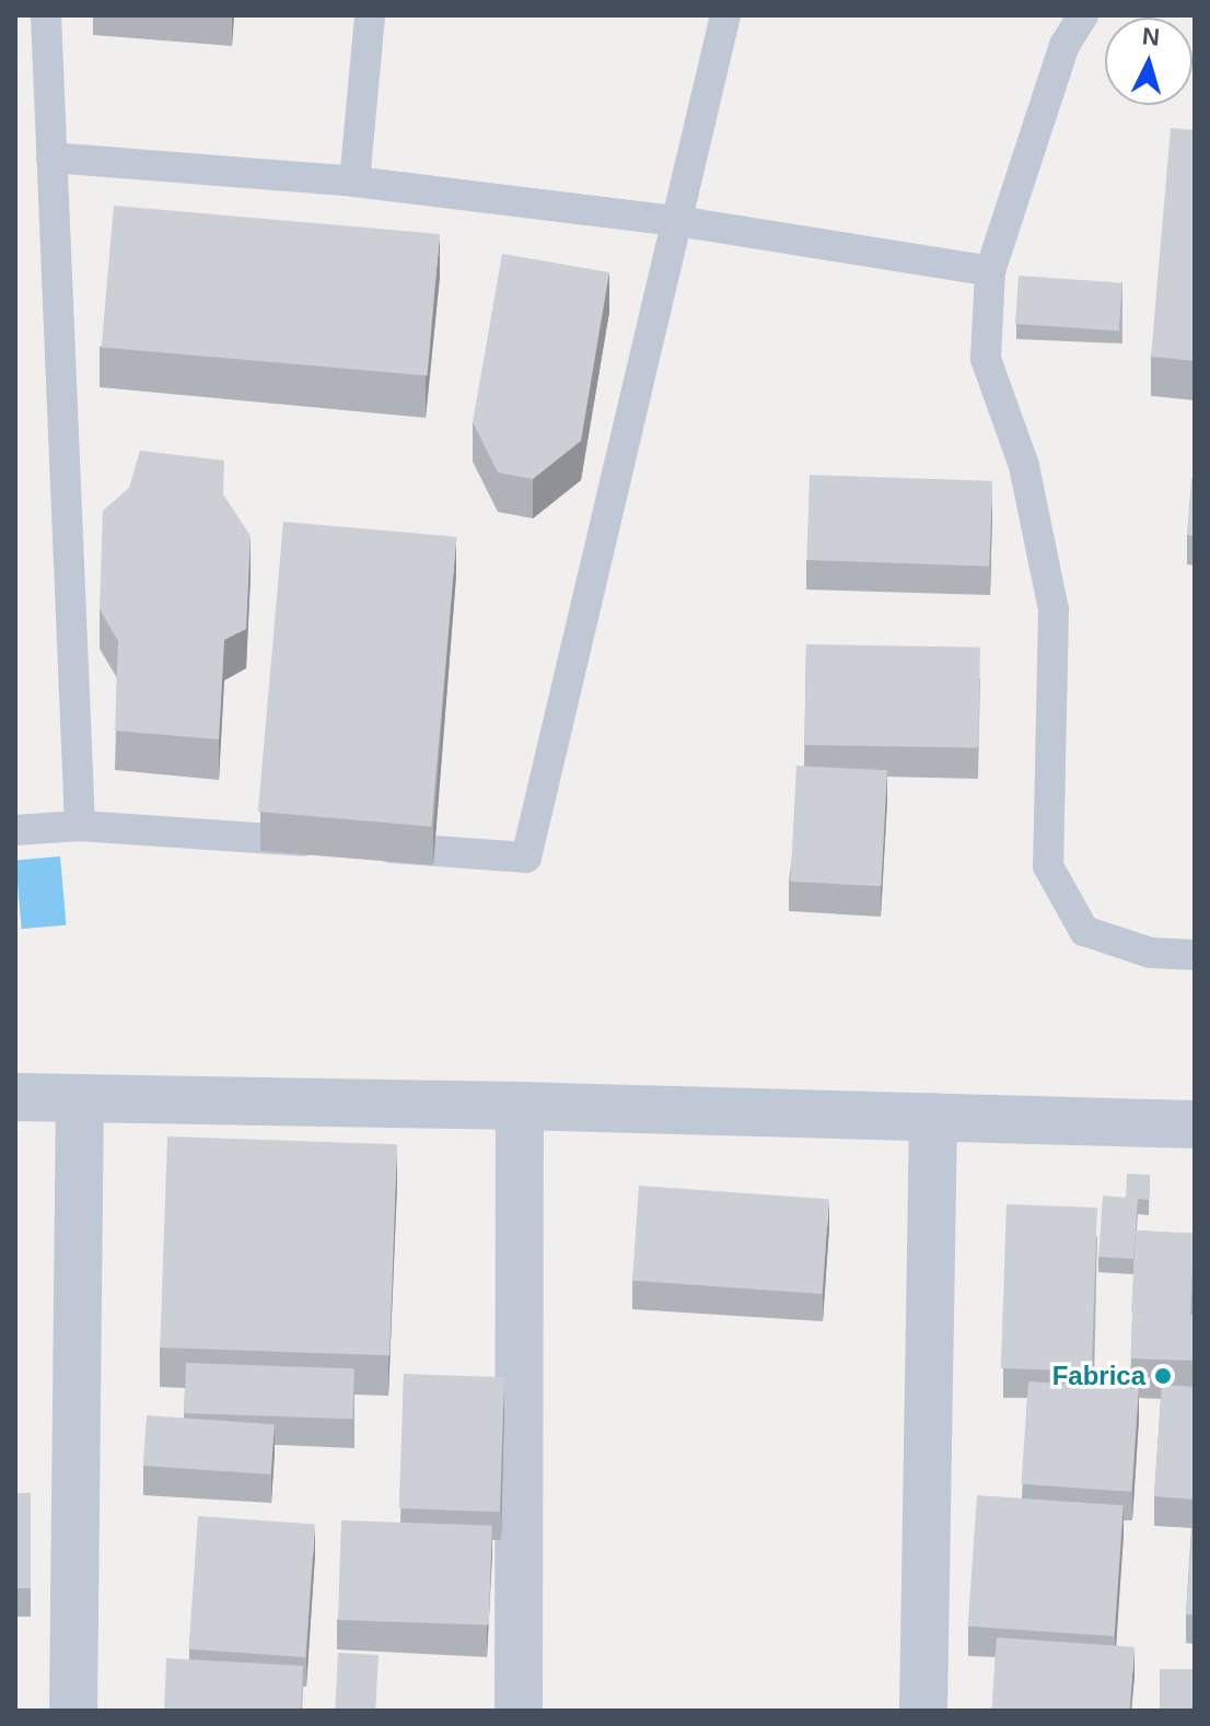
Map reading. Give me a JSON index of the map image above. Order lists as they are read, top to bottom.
{
  "places": ["Fabrica"],
  "north": "top"
}
